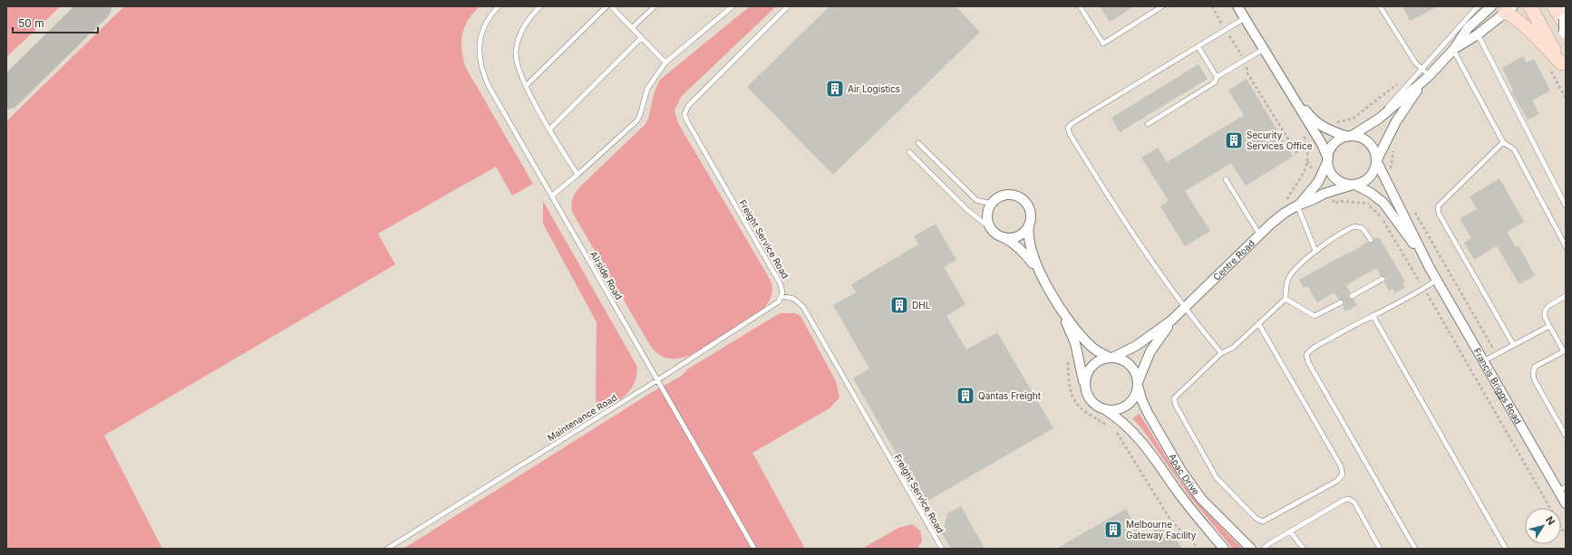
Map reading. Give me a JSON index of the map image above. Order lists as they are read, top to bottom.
{
  "streets": {
    "street": ["Centre Road", "Francis Briggs Road", "Apac Drive"],
    "lane": ["Freight Service Road", "Airside Road", "Maintenance Road"]
  },
  "crossings": [
    ["Freight Service Road", "Maintenance Road"],
    ["Centre Road", "Francis Briggs Road"],
    ["Centre Road", "Apac Drive"],
    ["Airside Road", "Maintenance Road"]
  ],
  "places": {
    "building": [
      "Air Logistics",
      "Security Services Office",
      "DHL",
      "Qantas Freight",
      "Melbourne Gateway Facility"
    ]
  },
  "scale_bar": "50 m",
  "north": "top right"
}
